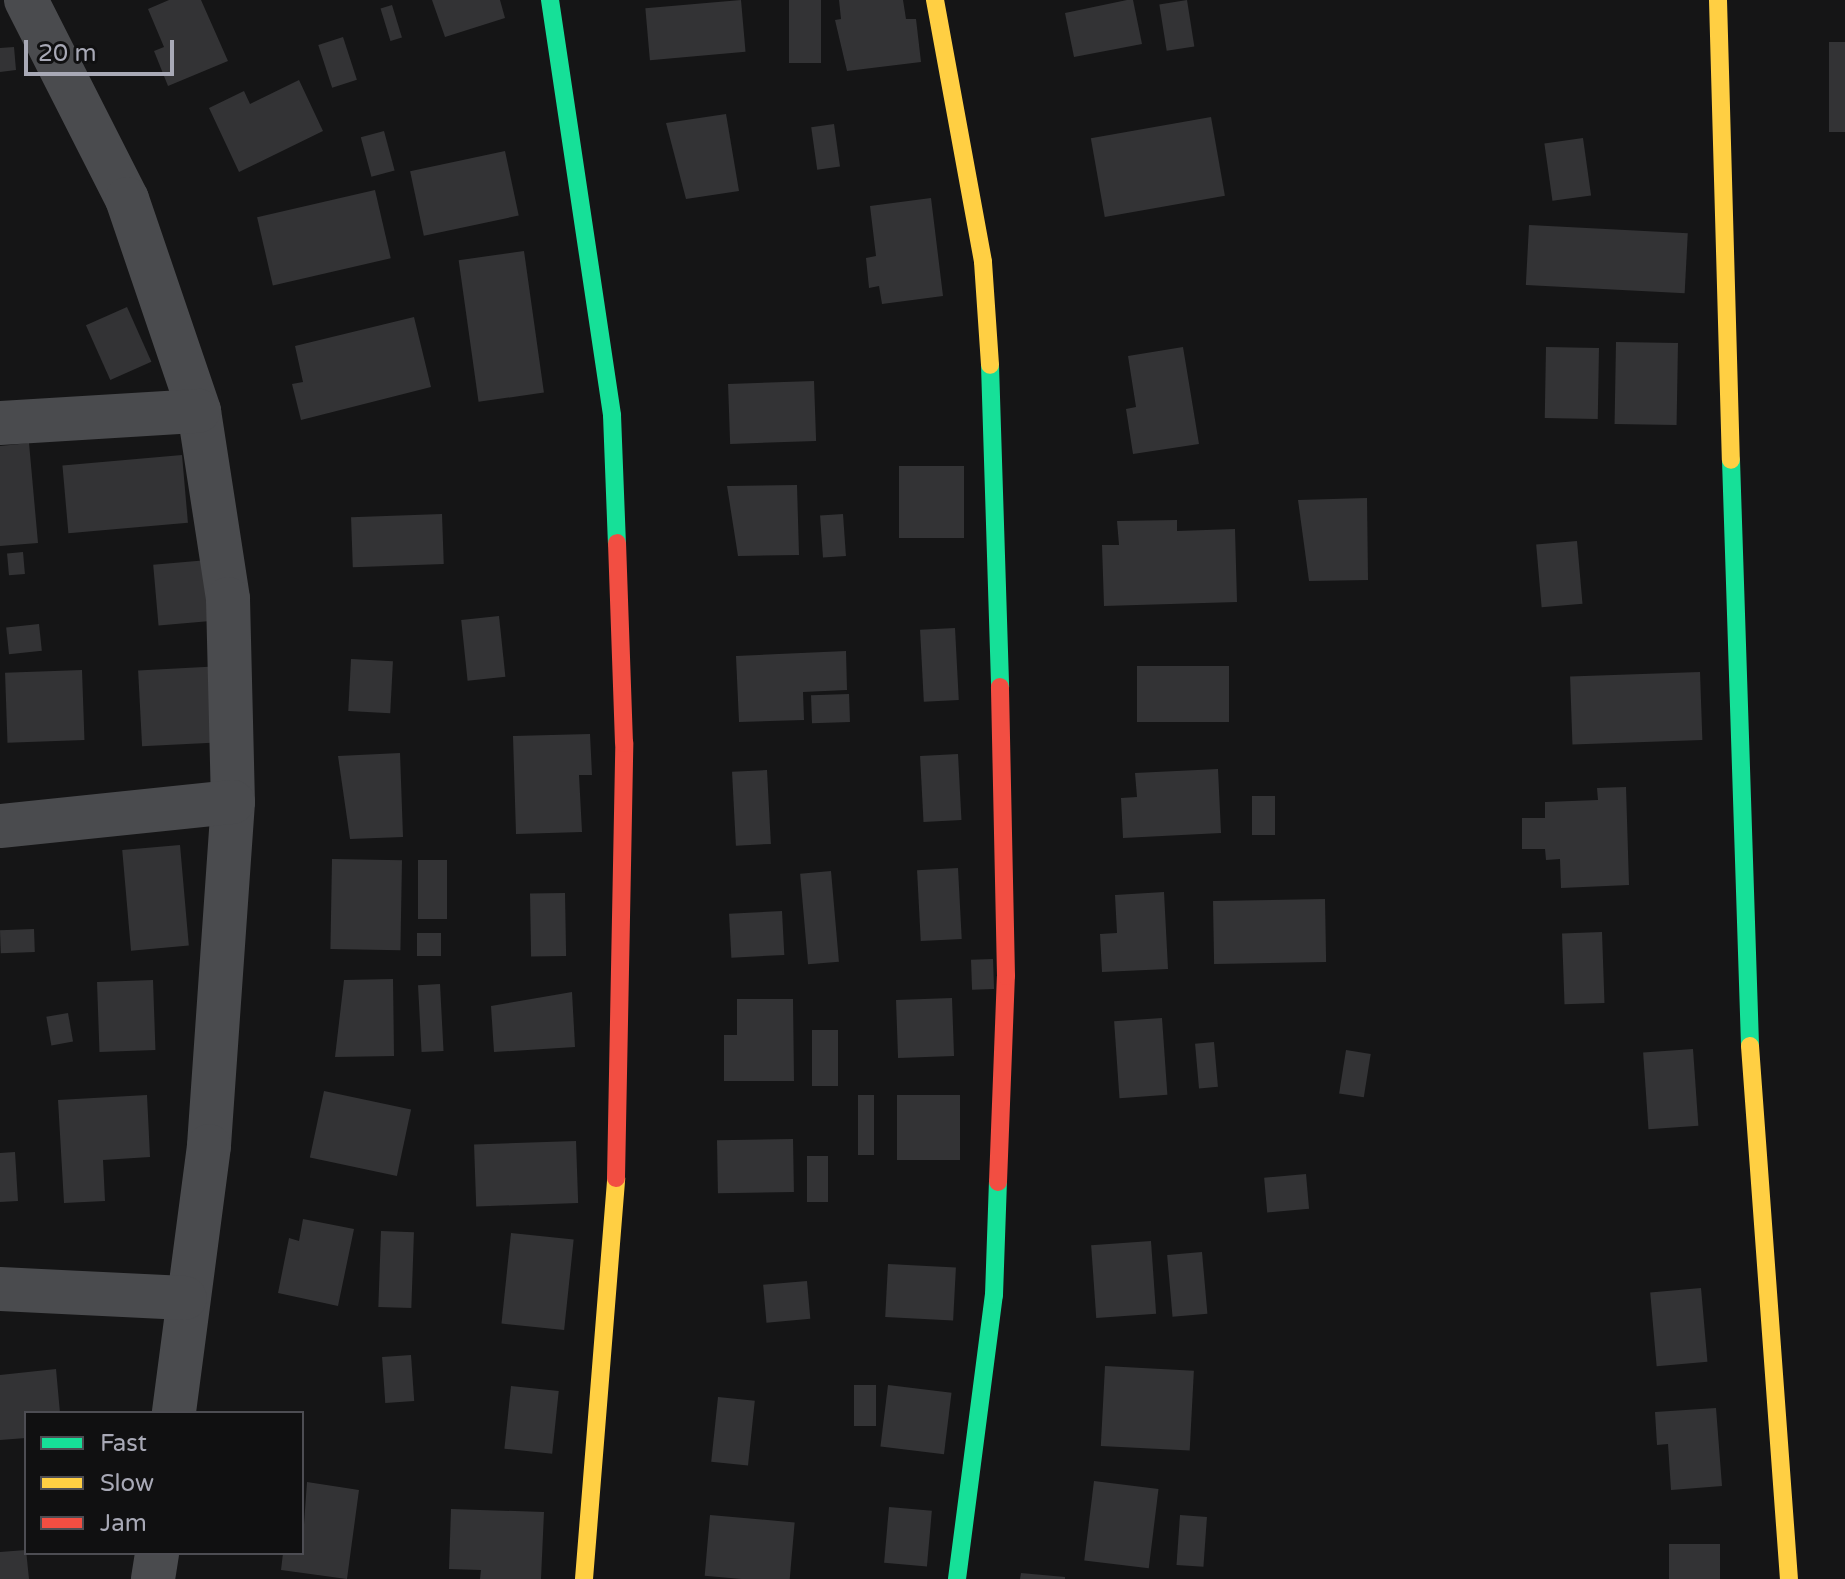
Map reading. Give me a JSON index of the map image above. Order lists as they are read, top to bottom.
{
  "legend": ["Fast", "Slow", "Jam"],
  "scale_bar": "20 m"
}
